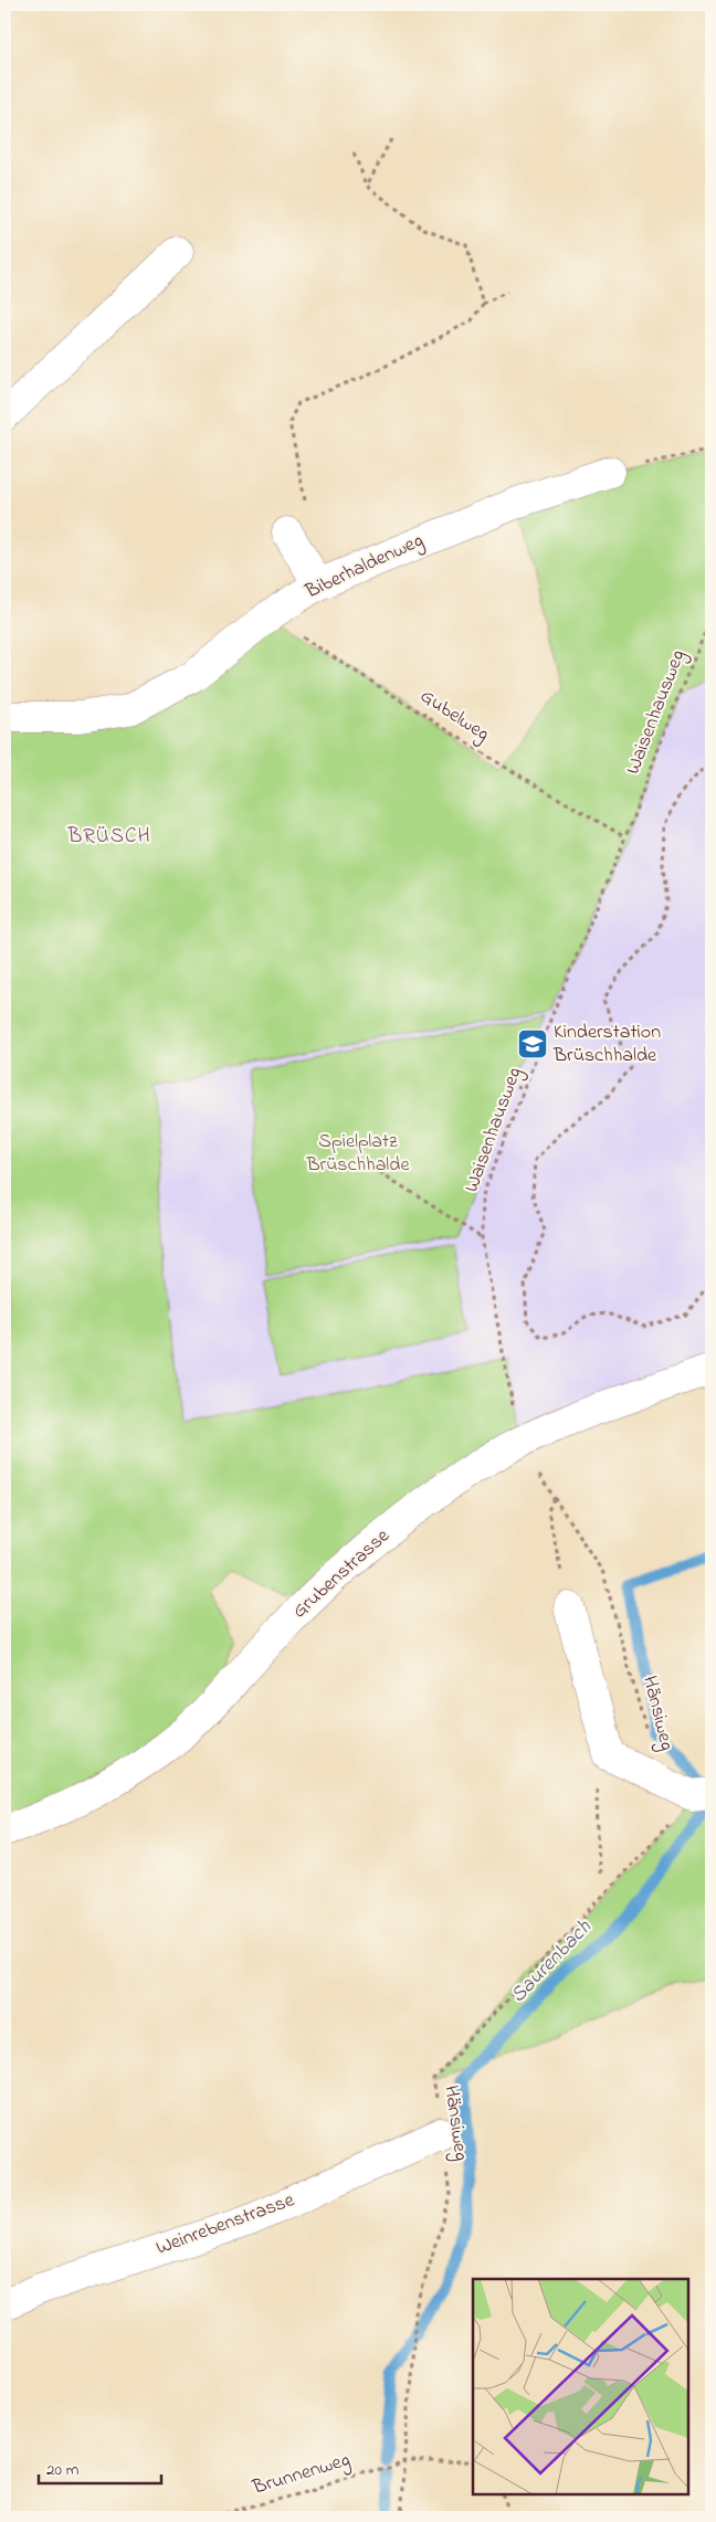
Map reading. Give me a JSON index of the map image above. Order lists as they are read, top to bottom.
{
  "streets": {
    "street": ["Biberhaldenweg", "Grubenstrasse", "Weinrebenstrasse"],
    "path": [
      "Waisenhausweg",
      "Gubelweg",
      "Hänsiweg",
      "Brunnenweg"
    ]
  },
  "crossings": [
    ["Biberhaldenweg", "Gubelweg"],
    ["Waisenhausweg", "Gubelweg"],
    ["Waisenhausweg", "Grubenstrasse"],
    ["Waisenhausweg", "Hänsiweg"],
    ["Hänsiweg", "Weinrebenstrasse"],
    ["Hänsiweg", "Brunnenweg"]
  ],
  "districts": ["BRÜSCH"],
  "water": ["Saurenbach"],
  "parks": ["Spielplatz Brüschhalde"],
  "places": {
    "school or university": ["Kinderstation Brüschhalde"]
  },
  "scale_bar": "20 m"
}
